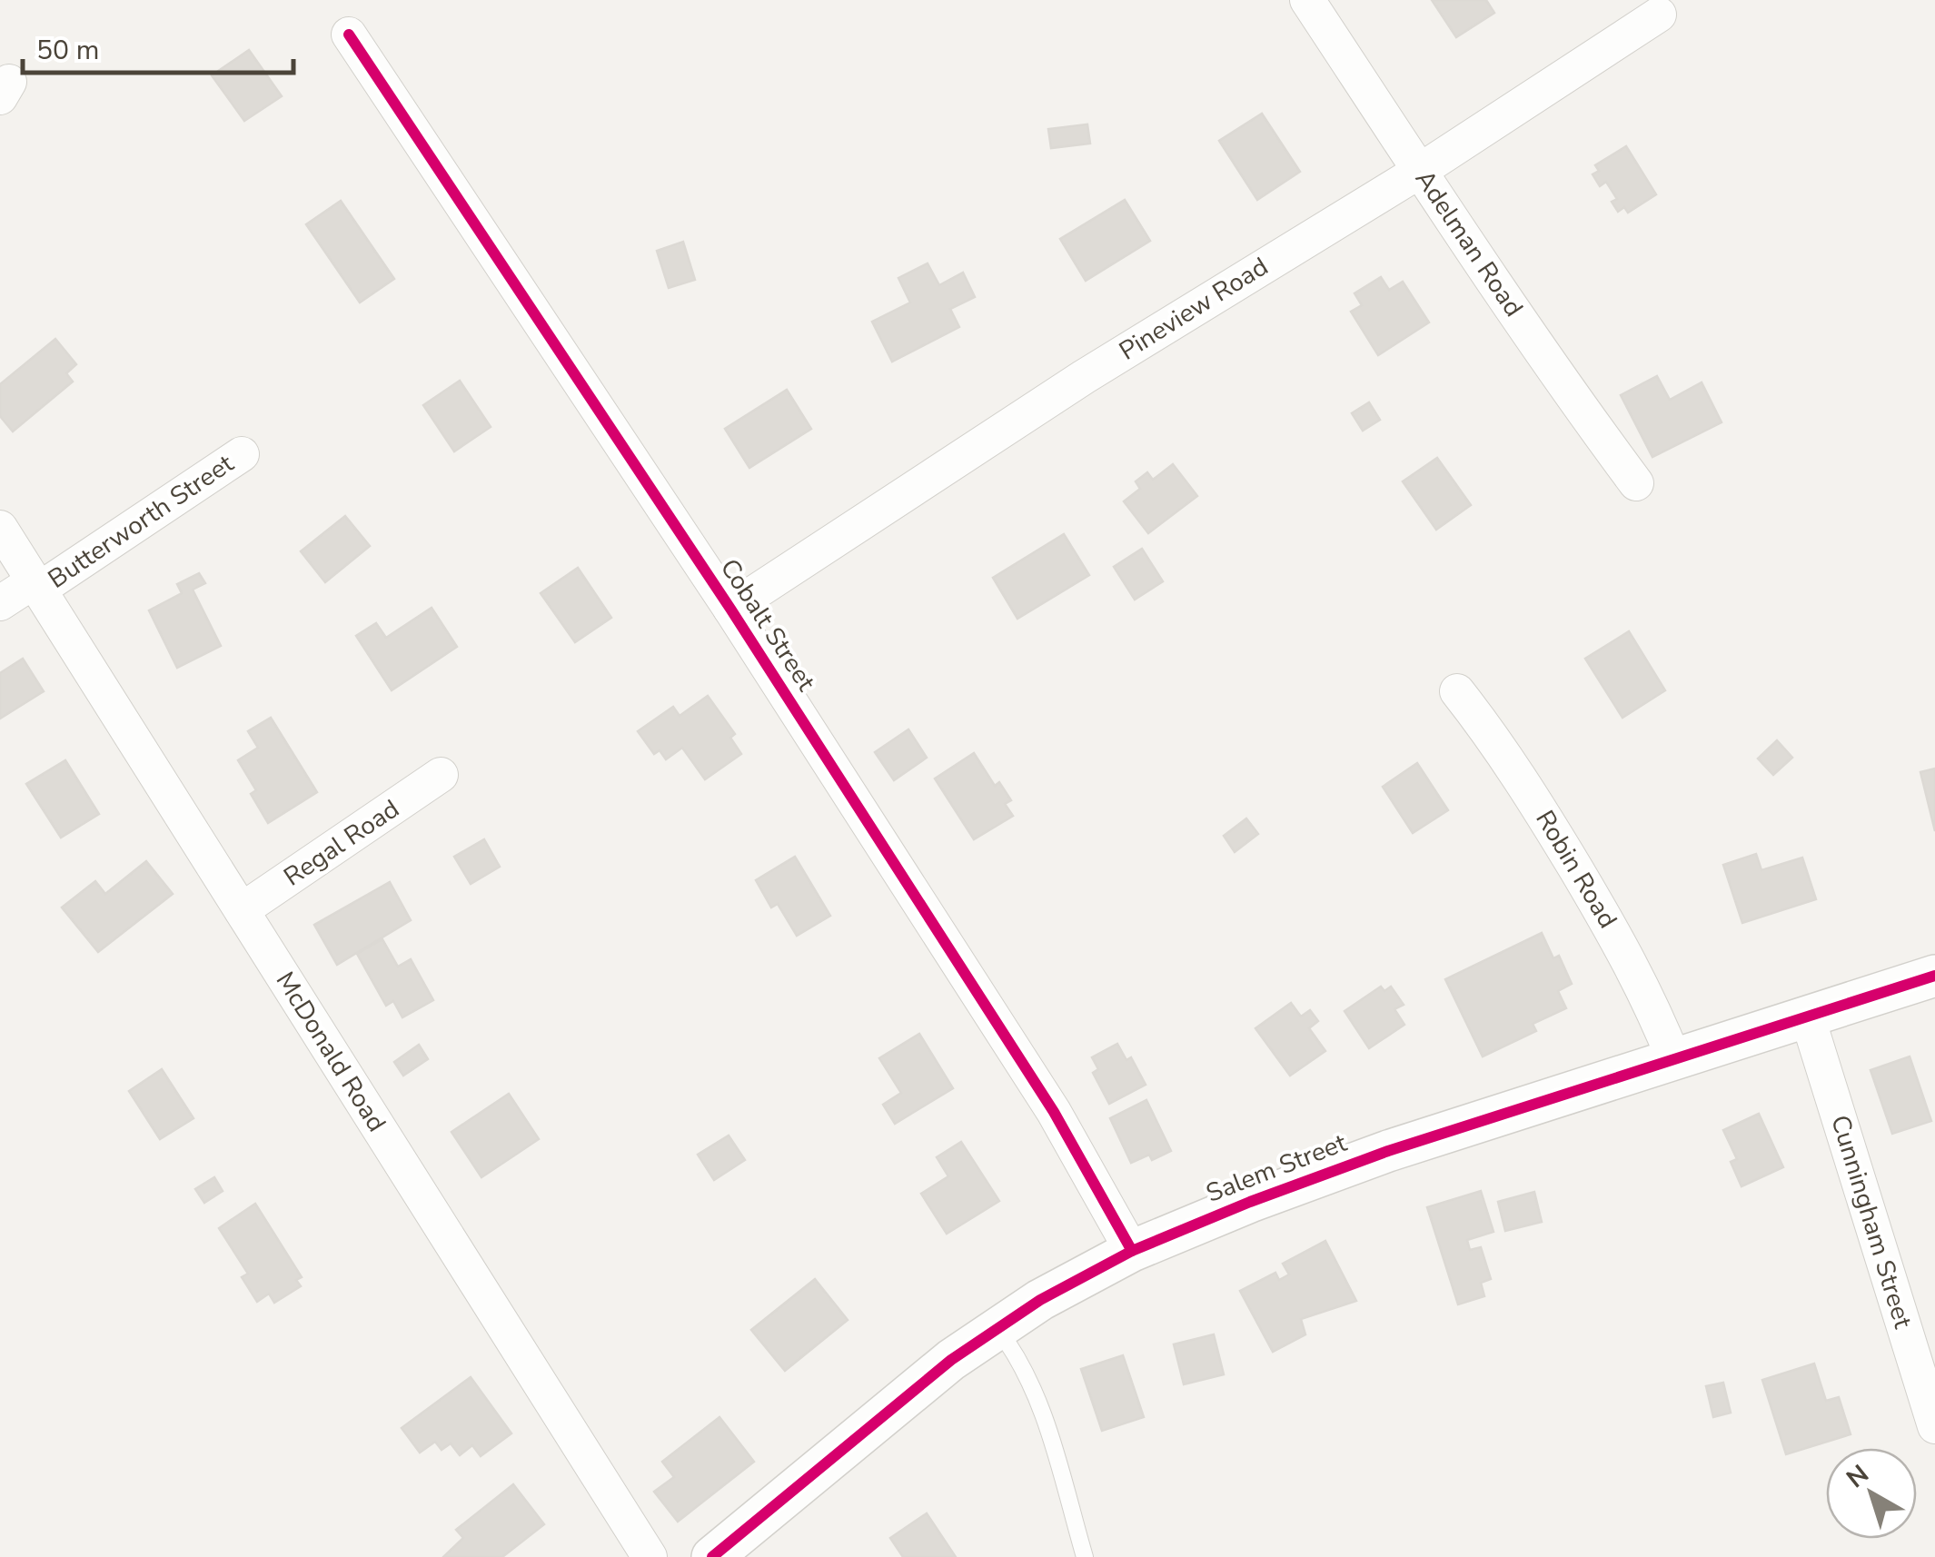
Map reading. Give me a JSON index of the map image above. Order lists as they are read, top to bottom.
{
  "streets": {
    "street": [
      "Adelman Road",
      "Pineview Road",
      "Butterworth Street",
      "Cobalt Street",
      "Regal Road",
      "Robin Road",
      "McDonald Road",
      "Salem Street",
      "Cunningham Street"
    ]
  },
  "crossings": [
    ["Adelman Road", "Pineview Road"],
    ["Pineview Road", "Cobalt Street"],
    ["Butterworth Street", "McDonald Road"],
    ["Cobalt Street", "Salem Street"],
    ["Regal Road", "McDonald Road"],
    ["Robin Road", "Salem Street"],
    ["Salem Street", "Cunningham Street"]
  ],
  "scale_bar": "50 m",
  "north": "top left"
}
